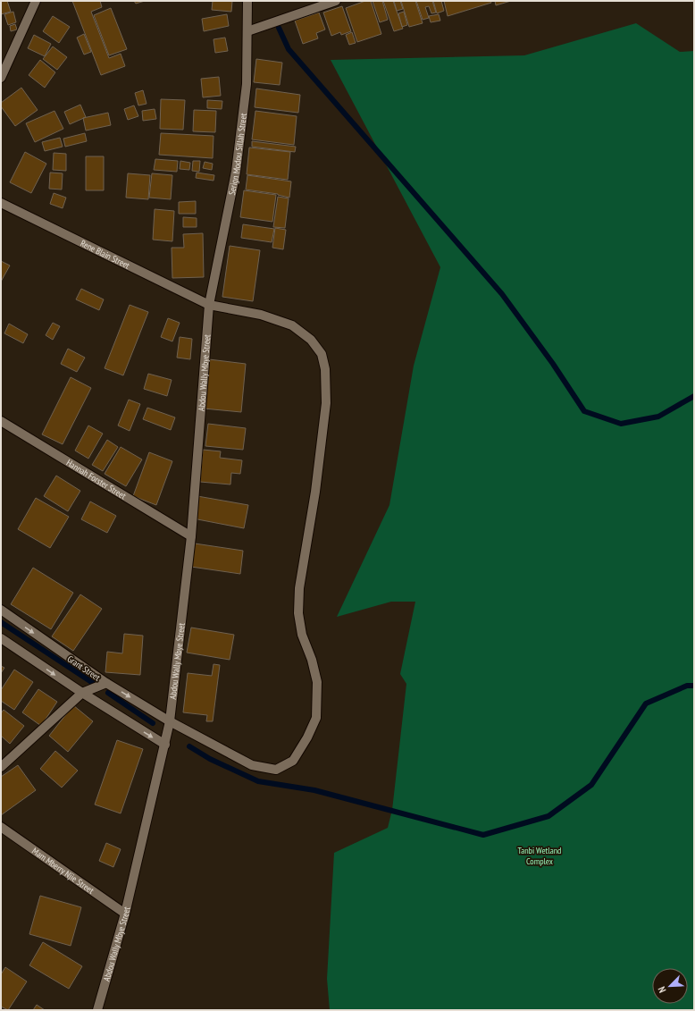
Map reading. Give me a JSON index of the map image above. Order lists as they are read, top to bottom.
{
  "streets": {
    "street": [
      "Serign Modou Sillah Street",
      "Rene Blain Street",
      "Abdou Wally Mbye Street",
      "Hannah Forster Street",
      "Grant Street",
      "Mam Mberry Njie Street"
    ]
  },
  "crossings": [
    ["Serign Modou Sillah Street", "Rene Blain Street"],
    ["Serign Modou Sillah Street", "Abdou Wally Mbye Street"],
    ["Rene Blain Street", "Abdou Wally Mbye Street"],
    ["Rene Blain Street", "Grant Street"],
    ["Abdou Wally Mbye Street", "Hannah Forster Street"],
    ["Abdou Wally Mbye Street", "Grant Street"],
    ["Abdou Wally Mbye Street", "Mam Mberry Njie Street"]
  ],
  "parks": ["Tanbi Wetland Complex"],
  "north": "bottom left"
}
